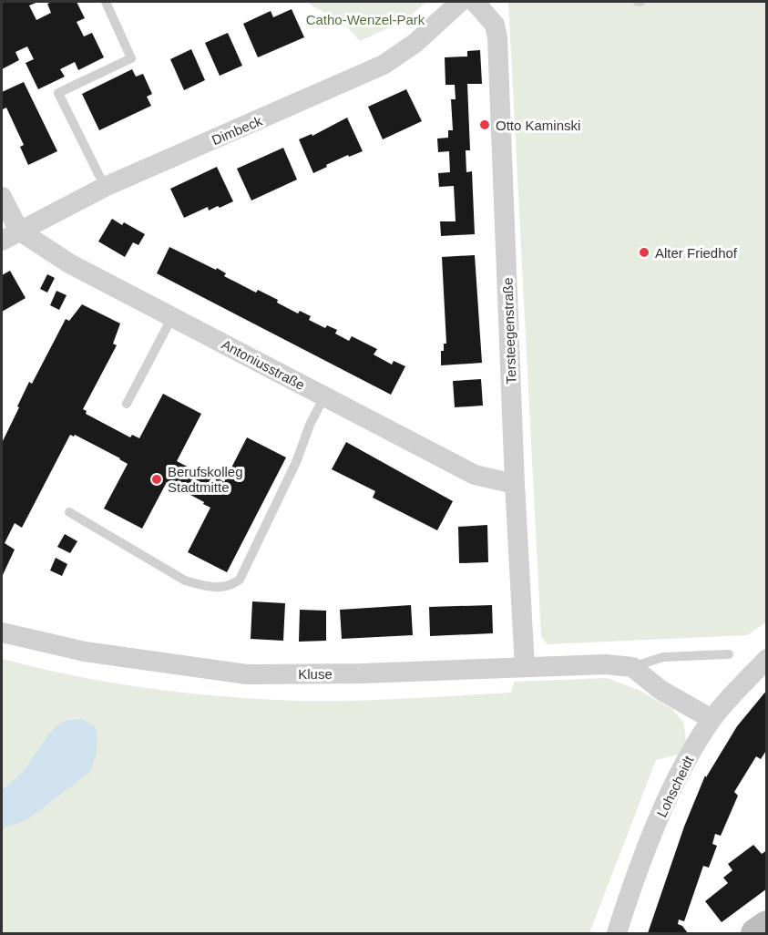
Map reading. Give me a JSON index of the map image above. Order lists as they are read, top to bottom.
{
  "streets": {
    "street": [
      "Dimbeck",
      "Tersteegenstraße",
      "Antoniusstraße",
      "Kluse",
      "Lohscheidt"
    ]
  },
  "crossings": [
    ["Dimbeck", "Antoniusstraße"],
    ["Tersteegenstraße", "Antoniusstraße"],
    ["Tersteegenstraße", "Kluse"]
  ],
  "parks": ["Catho-Wenzel-Park"],
  "places": ["Otto Kaminski", "Alter Friedhof", "Berufskolleg Stadtmitte"]
}
